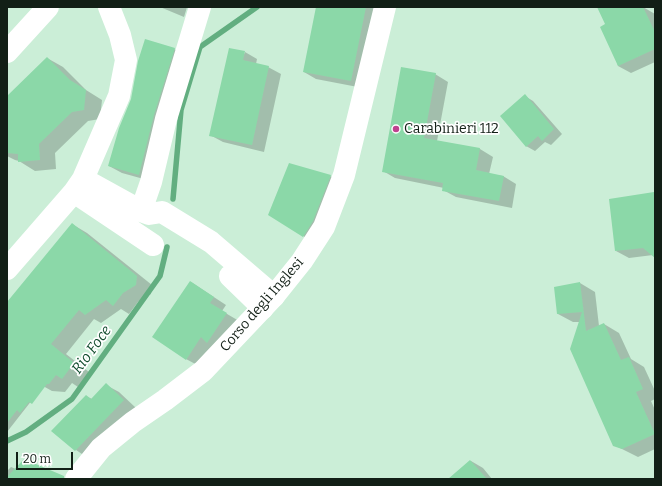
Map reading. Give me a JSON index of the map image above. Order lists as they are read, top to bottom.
{
  "streets": {
    "street": ["Corso degli Inglesi"]
  },
  "water": ["Rio Foce"],
  "places": ["Carabinieri 112"],
  "scale_bar": "20 m"
}
